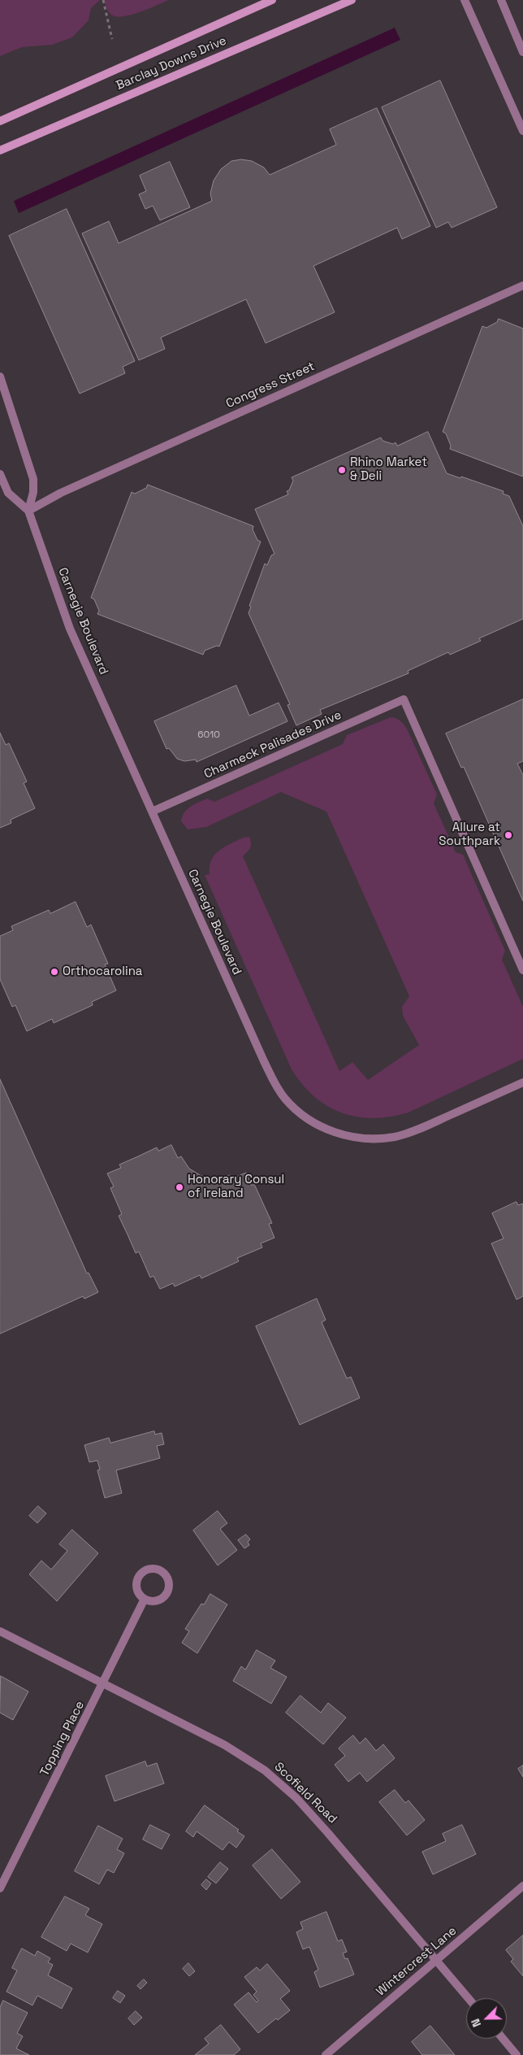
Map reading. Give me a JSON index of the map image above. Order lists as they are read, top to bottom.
{
  "streets": {
    "street": [
      "Barclay Downs Drive",
      "Congress Street",
      "Carnegie Boulevard",
      "Charmeck Palisades Drive",
      "Topping Place",
      "Scofield Road",
      "Wintercrest Lane"
    ]
  },
  "crossings": [
    ["Congress Street", "Carnegie Boulevard"],
    ["Carnegie Boulevard", "Charmeck Palisades Drive"],
    ["Topping Place", "Scofield Road"],
    ["Scofield Road", "Wintercrest Lane"]
  ],
  "places": [
    "Rhino Market & Deli",
    "Allure at Southpark",
    "Orthocarolina",
    "Honorary Consul of Ireland"
  ],
  "house_numbers": ["6010"],
  "north": "bottom left"
}
